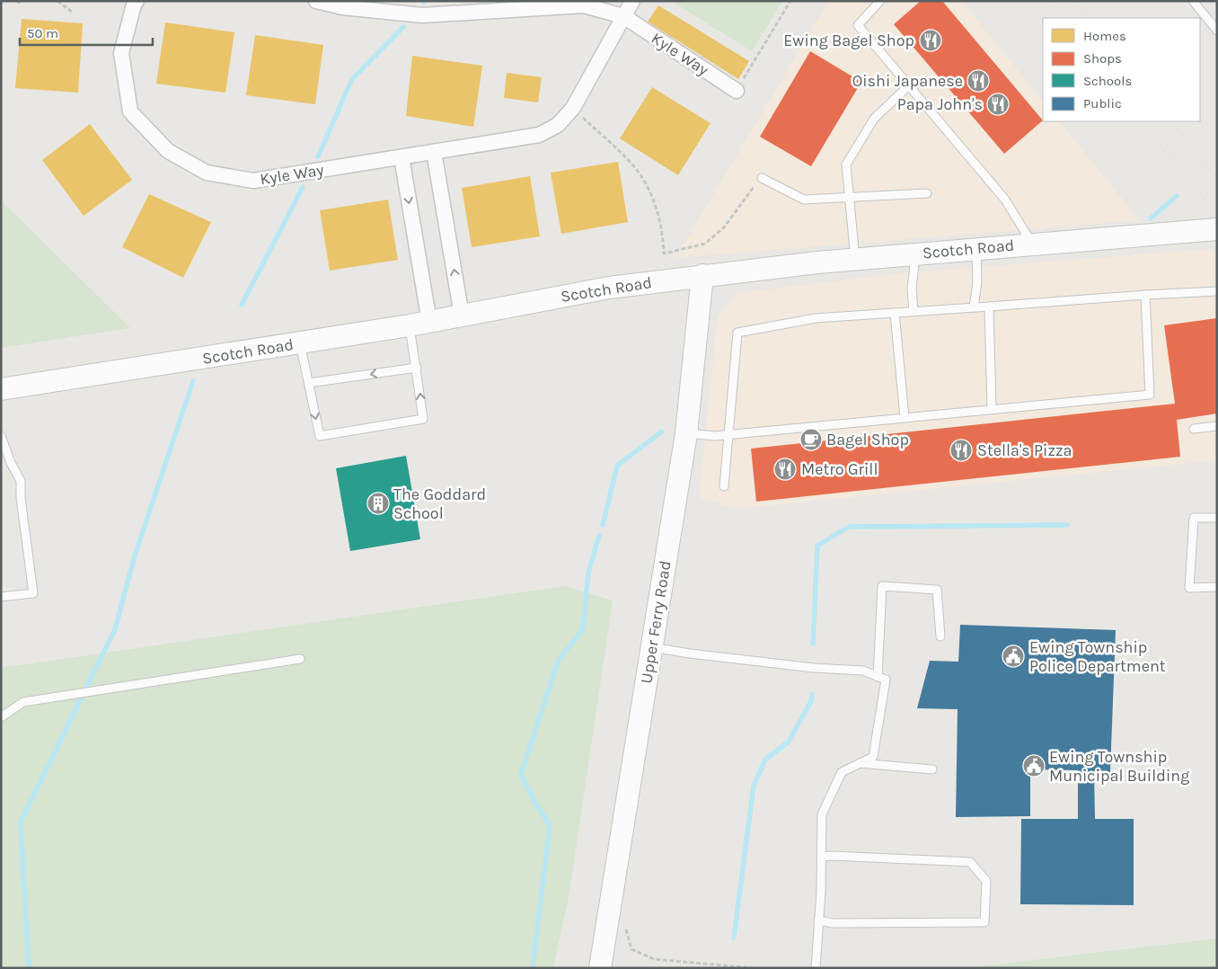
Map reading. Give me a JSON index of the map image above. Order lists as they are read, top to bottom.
{
  "streets": {
    "main road": ["Scotch Road", "Upper Ferry Road"],
    "street": ["Kyle Way"]
  },
  "crossings": [
    ["Scotch Road", "Upper Ferry Road"]
  ],
  "places": {
    "restaurant": [
      "Ewing Bagel Shop",
      "Oishi Japanese",
      "Papa John's",
      "Stella's Pizza",
      "Metro Grill"
    ],
    "cafe": ["Bagel Shop"],
    "building": ["The Goddard School"],
    "public building": ["Ewing Township Police Department", "Ewing Township Municipal Building"]
  },
  "legend": [
    "Homes",
    "Shops",
    "Schools",
    "Public"
  ],
  "scale_bar": "50 m"
}
